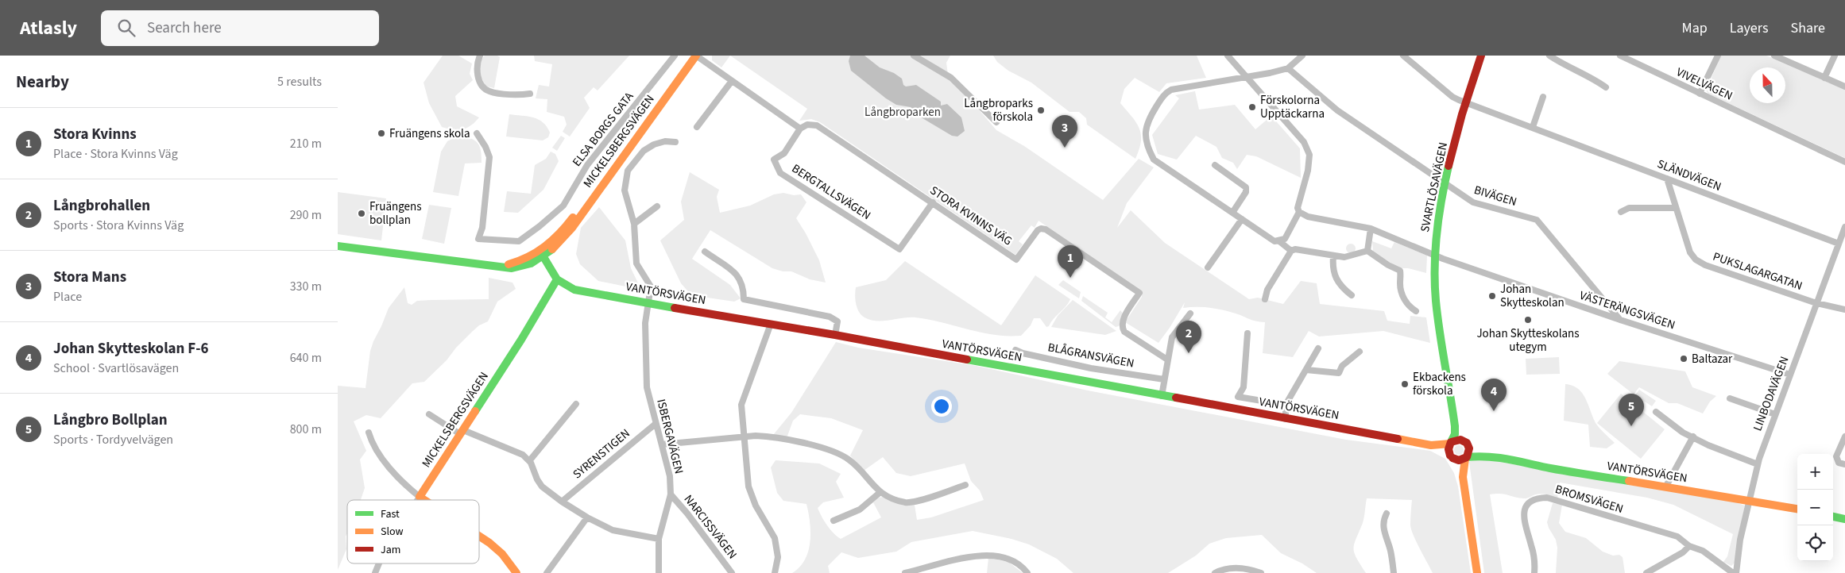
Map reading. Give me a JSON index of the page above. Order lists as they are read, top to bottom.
{
  "streets": {
    "street": [
      "VIVELVÄGEN",
      "ELSA BORGS GATA",
      "MICKELSBERGSVÄGEN",
      "SLÄNDVÄGEN",
      "SVARTLÖSAVÄGEN",
      "BERGTALLSVÄGEN",
      "BIVÄGEN",
      "STORA KVINNS VÄG",
      "PUKSLAGARGATAN",
      "VANTÖRSVÄGEN",
      "VÄSTERÄNGSVÄGEN",
      "BLÅGRANSVÄGEN",
      "LINBODAVÄGEN",
      "ISBERGAVÄGEN",
      "SYRENSTIGEN",
      "BROMSVÄGEN",
      "NARCISSVÄGEN"
    ]
  },
  "crossings": [
    ["MICKELSBERGSVÄGEN", "VANTÖRSVÄGEN"],
    ["SLÄNDVÄGEN", "SVARTLÖSAVÄGEN"],
    ["SLÄNDVÄGEN", "PUKSLAGARGATAN"],
    ["SLÄNDVÄGEN", "LINBODAVÄGEN"],
    ["SVARTLÖSAVÄGEN", "BIVÄGEN"],
    ["SVARTLÖSAVÄGEN", "VANTÖRSVÄGEN"],
    ["SVARTLÖSAVÄGEN", "VÄSTERÄNGSVÄGEN"],
    ["BERGTALLSVÄGEN", "STORA KVINNS VÄG"],
    ["BIVÄGEN", "VÄSTERÄNGSVÄGEN"],
    ["PUKSLAGARGATAN", "LINBODAVÄGEN"],
    ["VANTÖRSVÄGEN", "LINBODAVÄGEN"],
    ["VANTÖRSVÄGEN", "ISBERGAVÄGEN"],
    ["VÄSTERÄNGSVÄGEN", "LINBODAVÄGEN"],
    ["ISBERGAVÄGEN", "SYRENSTIGEN"],
    ["ISBERGAVÄGEN", "NARCISSVÄGEN"]
  ],
  "parks": ["Långbroparken"],
  "places": [
    "Förskolorna Upptäckarna",
    "Långbroparks förskola",
    "Fruängens skola",
    "Fruängens bollplan",
    "Johan Skytteskolan",
    "Johan Skytteskolans utegym",
    "Baltazar",
    "Ekbackens förskola"
  ],
  "legend": ["Fast", "Slow", "Jam"],
  "north": "top",
  "page": {
    "header": "Atlasly",
    "search": "Search here",
    "nav": ["Map", "Layers", "Share"],
    "heading": ["Nearby", "5 results"],
    "list": [
      {
        "mark": "1",
        "name": "Stora Kvinns",
        "note": "Place · Stora Kvinns Väg",
        "value": "210 m"
      },
      {
        "mark": "2",
        "name": "Långbrohallen",
        "note": "Sports · Stora Kvinns Väg",
        "value": "290 m"
      },
      {
        "mark": "3",
        "name": "Stora Mans",
        "note": "Place",
        "value": "330 m"
      },
      {
        "mark": "4",
        "name": "Johan Skytteskolan F-6",
        "note": "School · Svartlösavägen",
        "value": "640 m"
      },
      {
        "mark": "5",
        "name": "Långbro Bollplan",
        "note": "Sports · Tordyvelvägen",
        "value": "800 m"
      }
    ],
    "pins": [
      "3",
      "1",
      "2",
      "4",
      "5"
    ],
    "map_buttons": ["+", "−"]
  }
}
